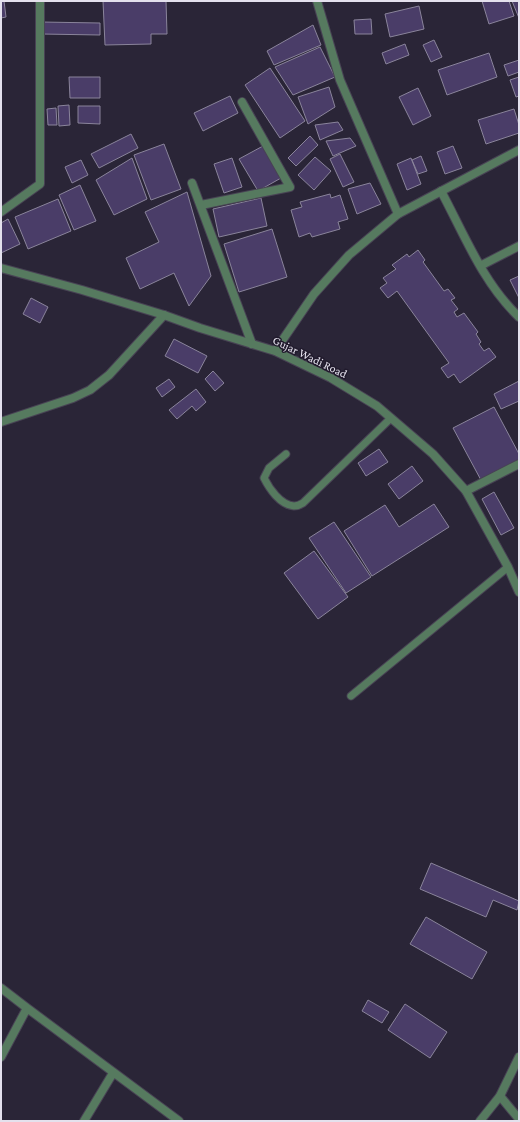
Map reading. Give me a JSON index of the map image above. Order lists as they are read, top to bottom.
{
  "streets": {
    "street": ["Gujar Wadi Road"]
  }
}
